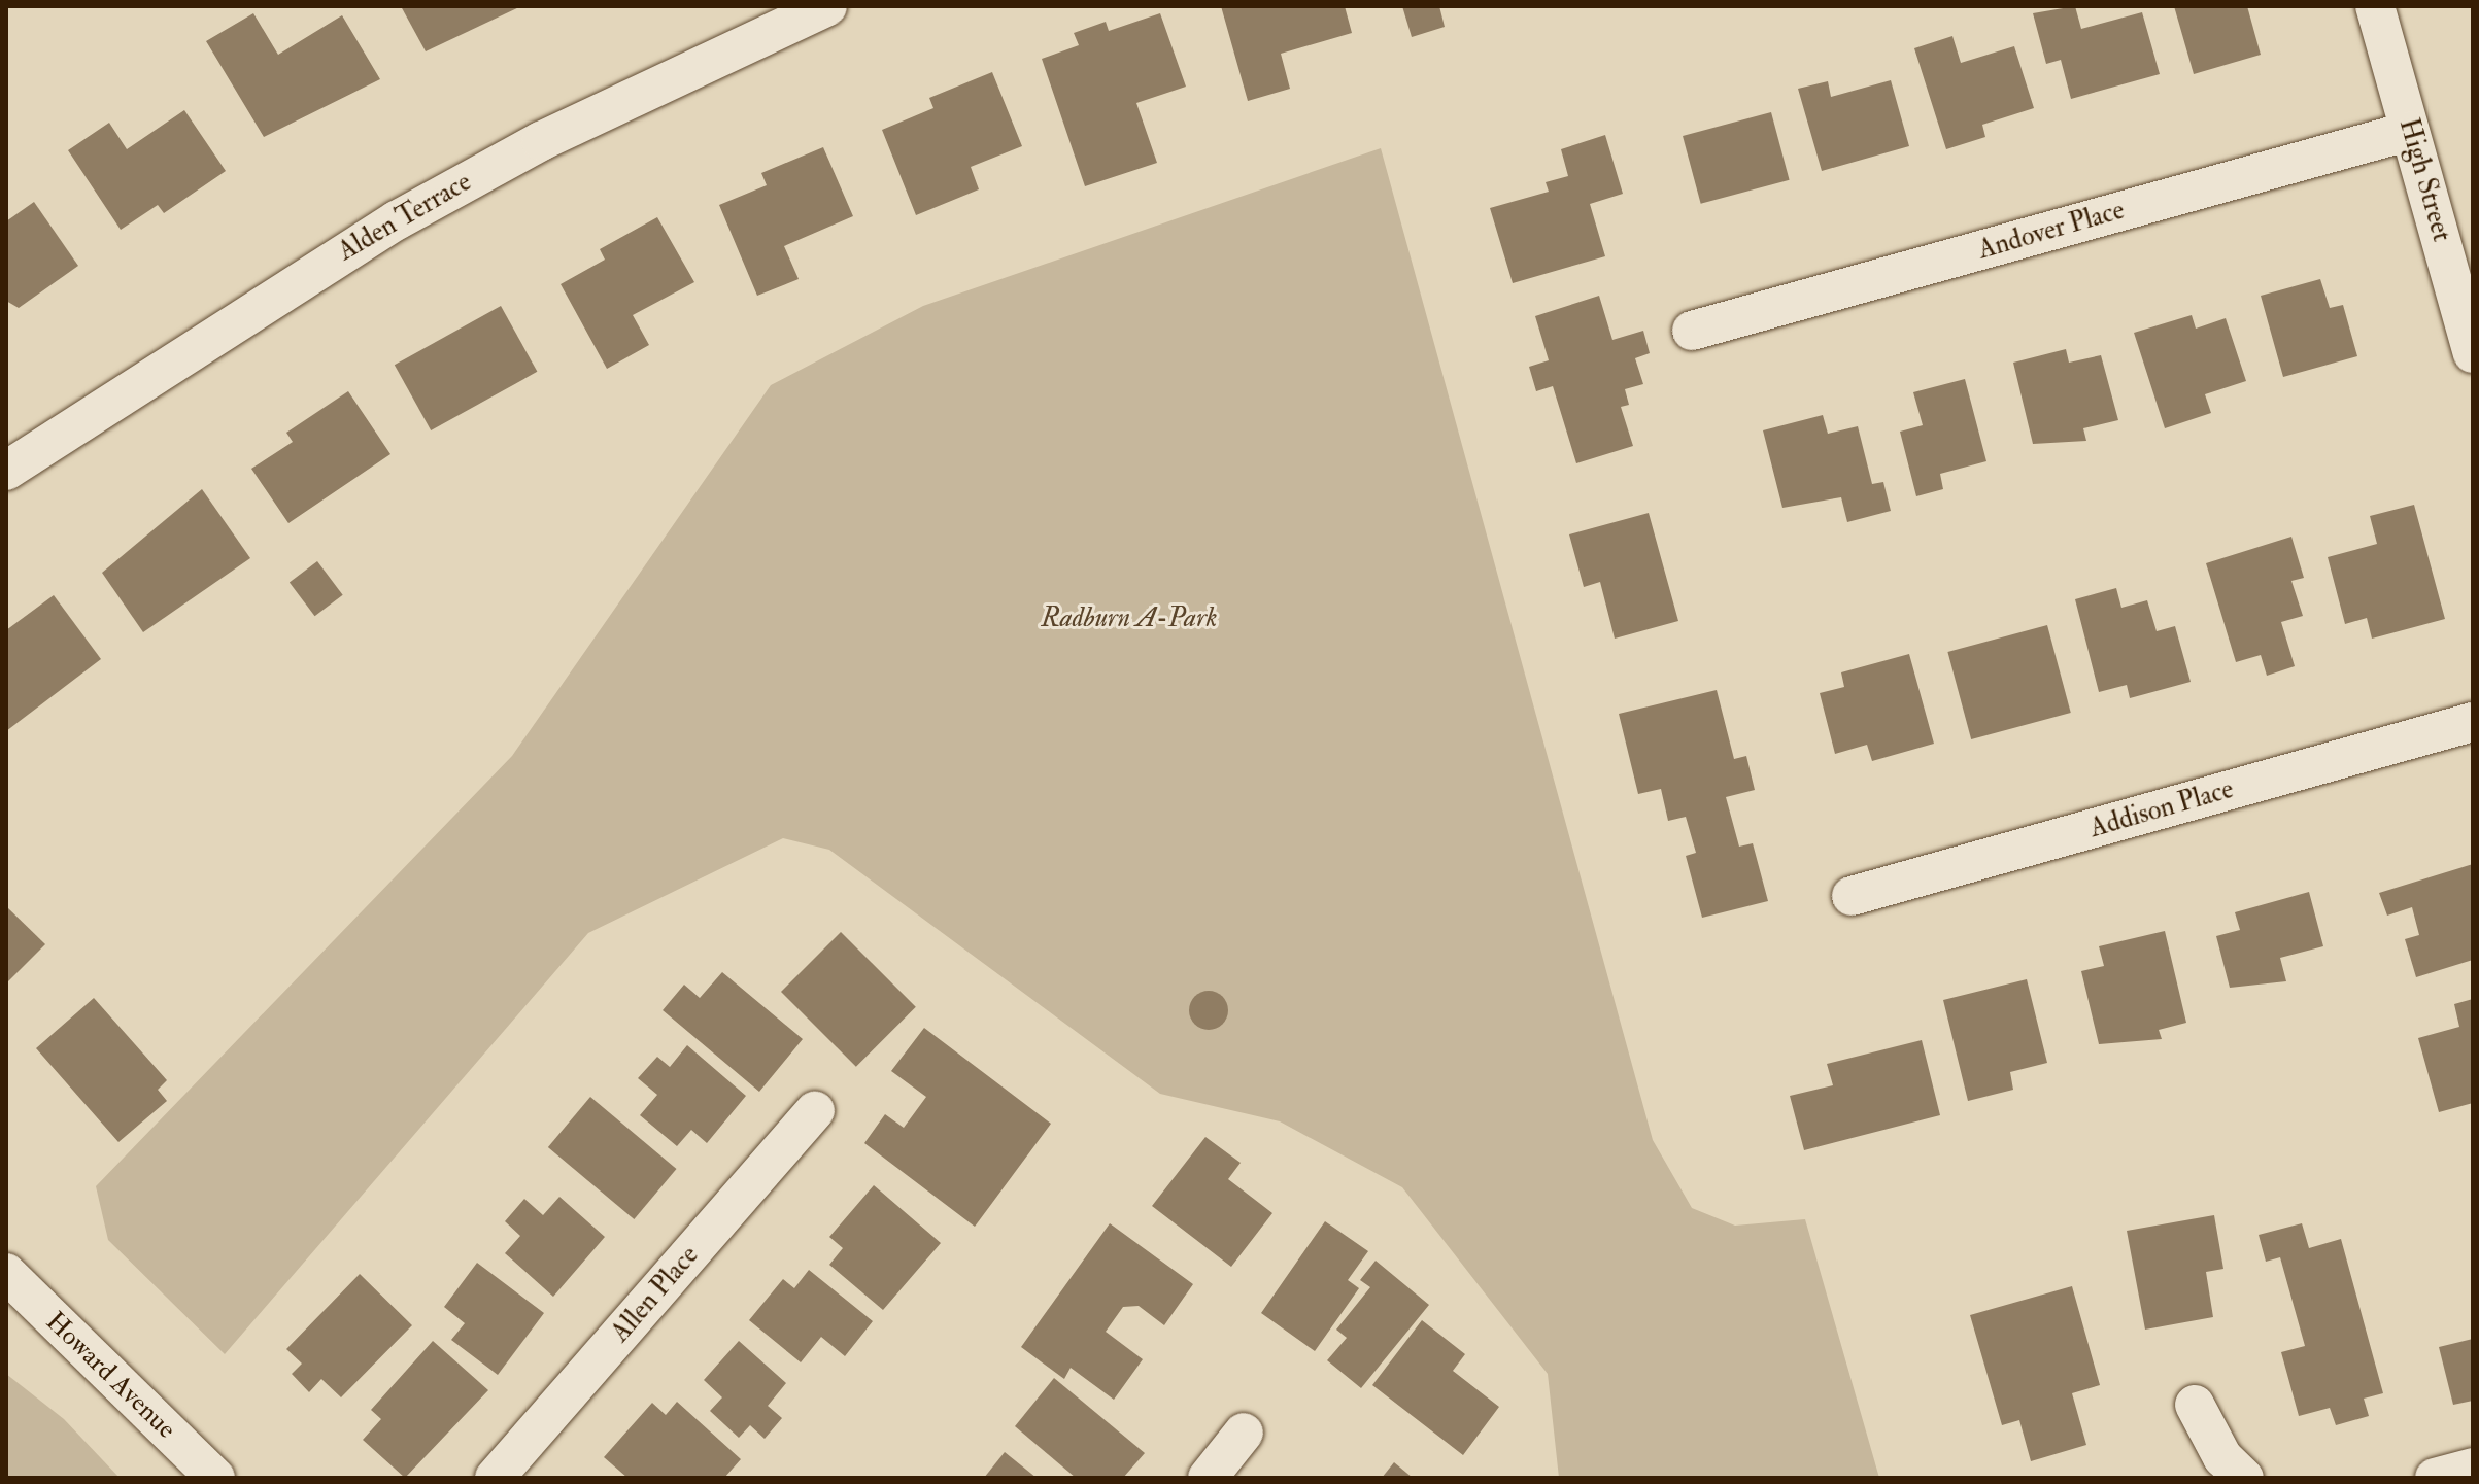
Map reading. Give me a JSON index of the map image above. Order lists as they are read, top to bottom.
{
  "streets": {
    "street": [
      "High Street",
      "Alden Terrace",
      "Andover Place",
      "Addison Place",
      "Allen Place",
      "Howard Avenue"
    ]
  },
  "crossings": [
    ["High Street", "Andover Place"]
  ],
  "parks": ["Radburn A-Park"]
}
